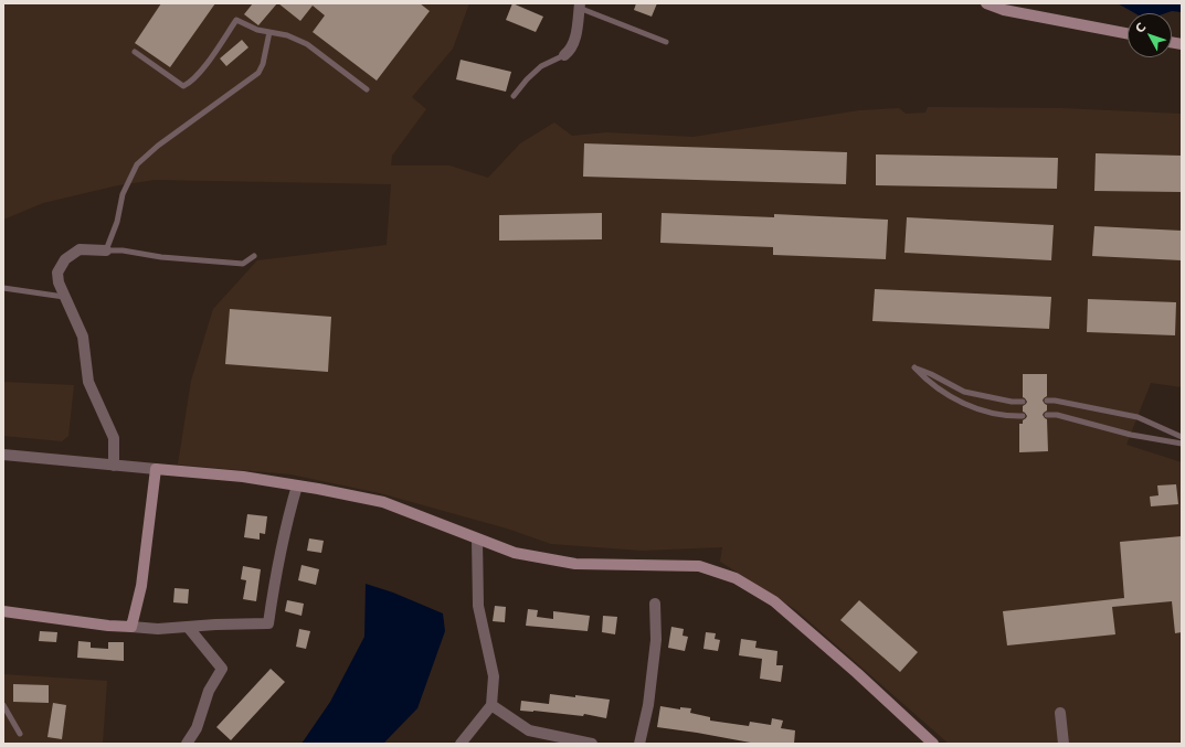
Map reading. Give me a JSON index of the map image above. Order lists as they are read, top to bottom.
{
  "north": "top left"
}
